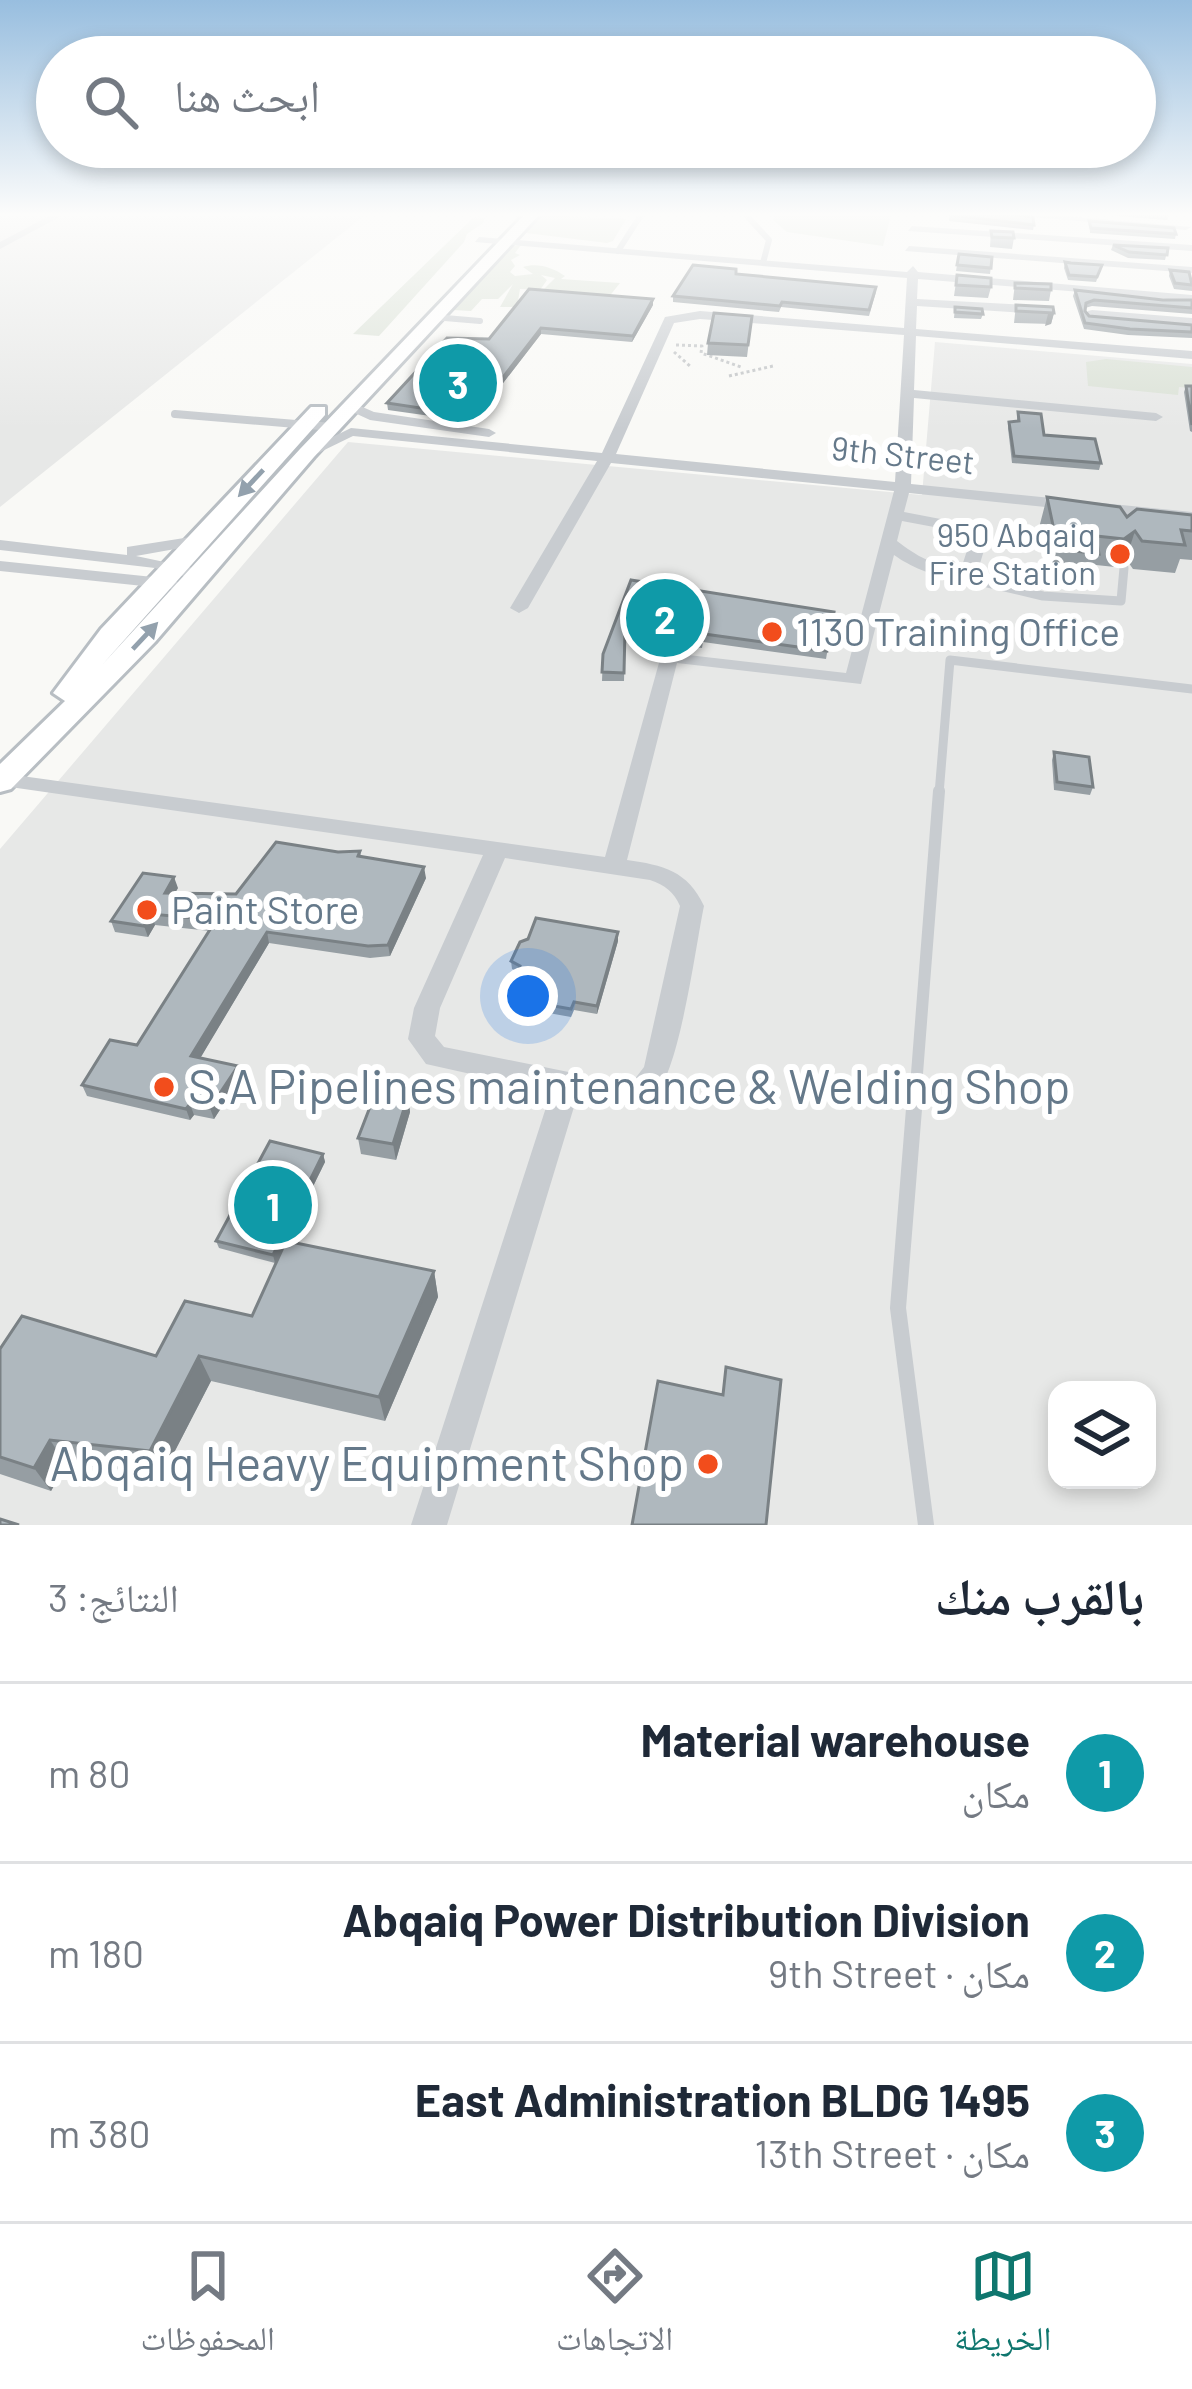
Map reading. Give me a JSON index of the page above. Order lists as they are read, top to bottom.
{
  "streets": {
    "street": ["9th Street"]
  },
  "places": [
    "950 Abqaiq Fire Station",
    "1130 Training Office",
    "Paint Store",
    "S.A Pipelines maintenance & Welding Shop",
    "Abqaiq Heavy Equipment Shop"
  ],
  "page": {
    "search": "ابحث هنا",
    "pins": ["3", "2", "1"],
    "heading": ["بالقرب منك", "النتائج: 3"],
    "list": [
      {
        "mark": "1",
        "name": "Material warehouse",
        "note": "مكان",
        "value": "80 m"
      },
      {
        "mark": "2",
        "name": "Abqaiq Power Distribution Division",
        "note": "مكان · 9th Street",
        "value": "180 m"
      },
      {
        "mark": "3",
        "name": "1495 East Administration BLDG",
        "note": "مكان · 13th Street",
        "value": "380 m"
      }
    ],
    "nav": ["الخريطة", "الاتجاهات", "المحفوظات"]
  }
}
